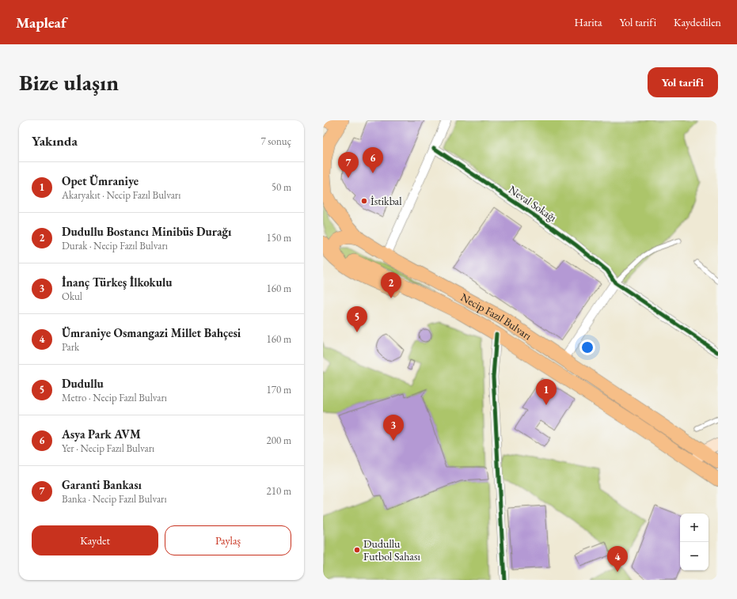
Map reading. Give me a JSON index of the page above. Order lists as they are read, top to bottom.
{
  "streets": {
    "main road": ["Necip Fazıl Bulvarı"],
    "street": ["Neval Sokağı"]
  },
  "places": ["İstikbal", "Dudullu Futbol Sahası"],
  "page": {
    "header": "Mapleaf",
    "nav": ["Harita", "Yol tarifi", "Kaydedilen"],
    "buttons": [
      "Yol tarifi",
      ["Kaydet", "Paylaş"]
    ],
    "title": "Bize ulaşın",
    "heading": ["Yakında", "7 sonuç"],
    "pins": [
      "6",
      "7",
      "2",
      "5",
      "1",
      "3",
      "4"
    ],
    "list": [
      {
        "mark": "1",
        "name": "Opet Ümraniye",
        "note": "Akaryakıt · Necip Fazıl Bulvarı",
        "value": "50 m"
      },
      {
        "mark": "2",
        "name": "Dudullu Bostancı Minibüs Durağı",
        "note": "Durak · Necip Fazıl Bulvarı",
        "value": "150 m"
      },
      {
        "mark": "3",
        "name": "İnanç Türkeş İlkokulu",
        "note": "Okul",
        "value": "160 m"
      },
      {
        "mark": "4",
        "name": "Ümraniye Osmangazi Millet Bahçesi",
        "note": "Park",
        "value": "160 m"
      },
      {
        "mark": "5",
        "name": "Dudullu",
        "note": "Metro · Necip Fazıl Bulvarı",
        "value": "170 m"
      },
      {
        "mark": "6",
        "name": "Asya Park AVM",
        "note": "Yer · Necip Fazıl Bulvarı",
        "value": "200 m"
      },
      {
        "mark": "7",
        "name": "Garanti Bankası",
        "note": "Banka · Necip Fazıl Bulvarı",
        "value": "210 m"
      }
    ],
    "map_buttons": ["+", "−"]
  }
}
